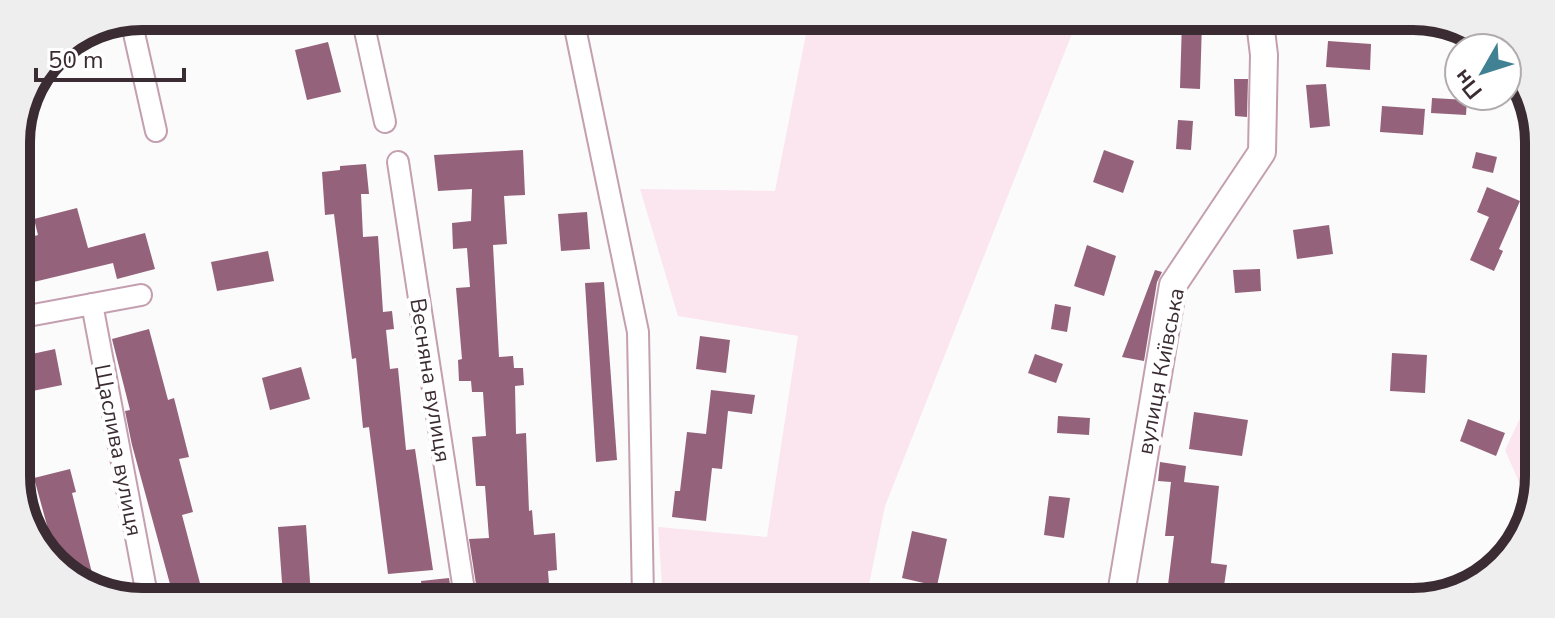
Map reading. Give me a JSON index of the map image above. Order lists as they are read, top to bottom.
{
  "streets": {
    "street": ["вулиця Київська", "Весняна вулиця", "Щаслива вулиця"]
  },
  "scale_bar": "50 m",
  "north": "bottom left"
}
